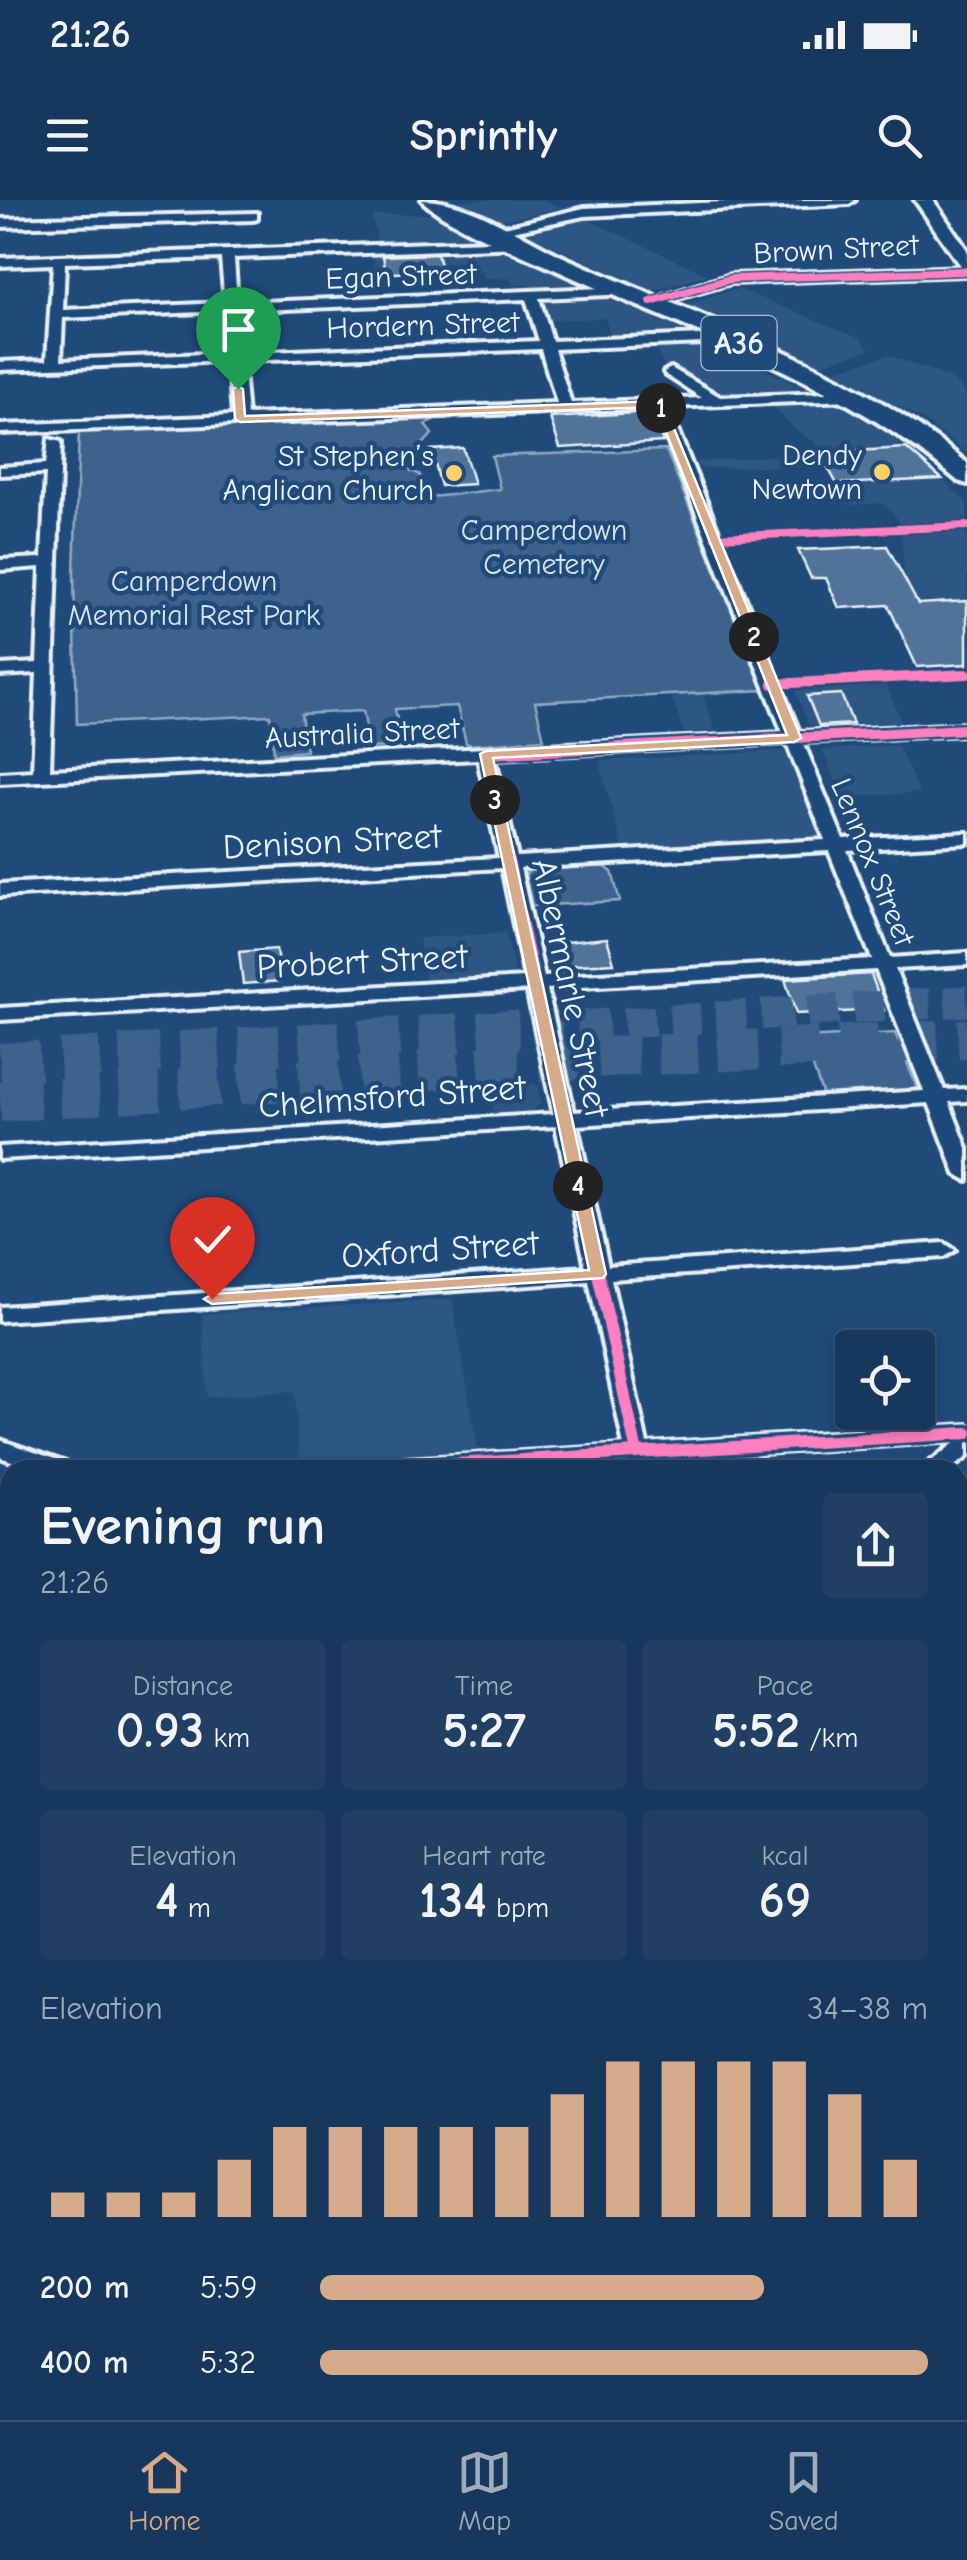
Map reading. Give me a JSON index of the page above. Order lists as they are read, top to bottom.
{
  "streets": {
    "highway": ["A36"],
    "street": [
      "Brown Street",
      "Egan Street",
      "Hordern Street",
      "Australia Street",
      "Denison Street",
      "Lennox Street",
      "Probert Street",
      "Albermarle Street",
      "Chelmsford Street",
      "Oxford Street"
    ]
  },
  "crossings": [
    ["Brown Street", "A36"],
    ["Egan Street", "A36"],
    ["Hordern Street", "A36"],
    ["Australia Street", "Lennox Street"],
    ["Australia Street", "Albermarle Street"],
    ["Denison Street", "Lennox Street"],
    ["Denison Street", "Albermarle Street"],
    ["Lennox Street", "Probert Street"],
    ["Lennox Street", "Chelmsford Street"],
    ["Probert Street", "Albermarle Street"],
    ["Albermarle Street", "Chelmsford Street"],
    ["Albermarle Street", "Oxford Street"]
  ],
  "parks": ["Camperdown Cemetery", "Camperdown Memorial Rest Park"],
  "places": ["Dendy Newtown", "St Stephen’s Anglican Church"],
  "page": {
    "status": "21:26",
    "header": "Sprintly",
    "pins": [
      "1",
      "2",
      "3",
      "4"
    ],
    "heading": ["Evening run", "21:26"],
    "stats": [
      ["Distance", "0.93 km"],
      ["Time", "5:27"],
      ["Pace", "5:52 /km"],
      ["Elevation", "4 m"],
      ["Heart rate", "134 bpm"],
      ["kcal", "69"]
    ],
    "chart": ["Elevation", "34–38 m"],
    "list": [
      {
        "name": "200 m",
        "note": "5:59"
      },
      {
        "name": "400 m",
        "note": "5:32"
      }
    ],
    "tabs": ["Home", "Map", "Saved"]
  }
}
